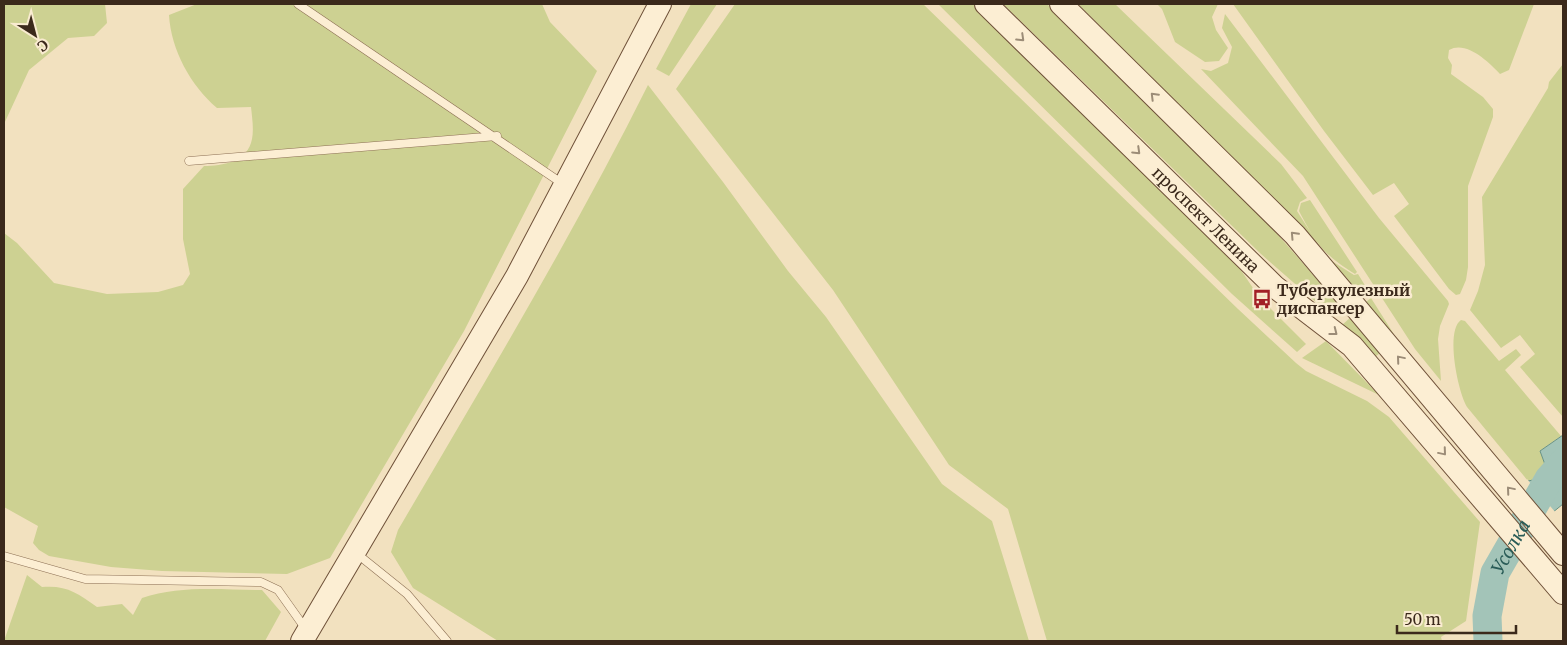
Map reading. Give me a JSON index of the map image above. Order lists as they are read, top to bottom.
{
  "streets": {
    "street": ["проспект Ленина"]
  },
  "water": ["Усолка"],
  "places": {
    "bus stop": ["Туберкулезный диспансер"]
  },
  "scale_bar": "50 m",
  "north": "bottom right"
}
